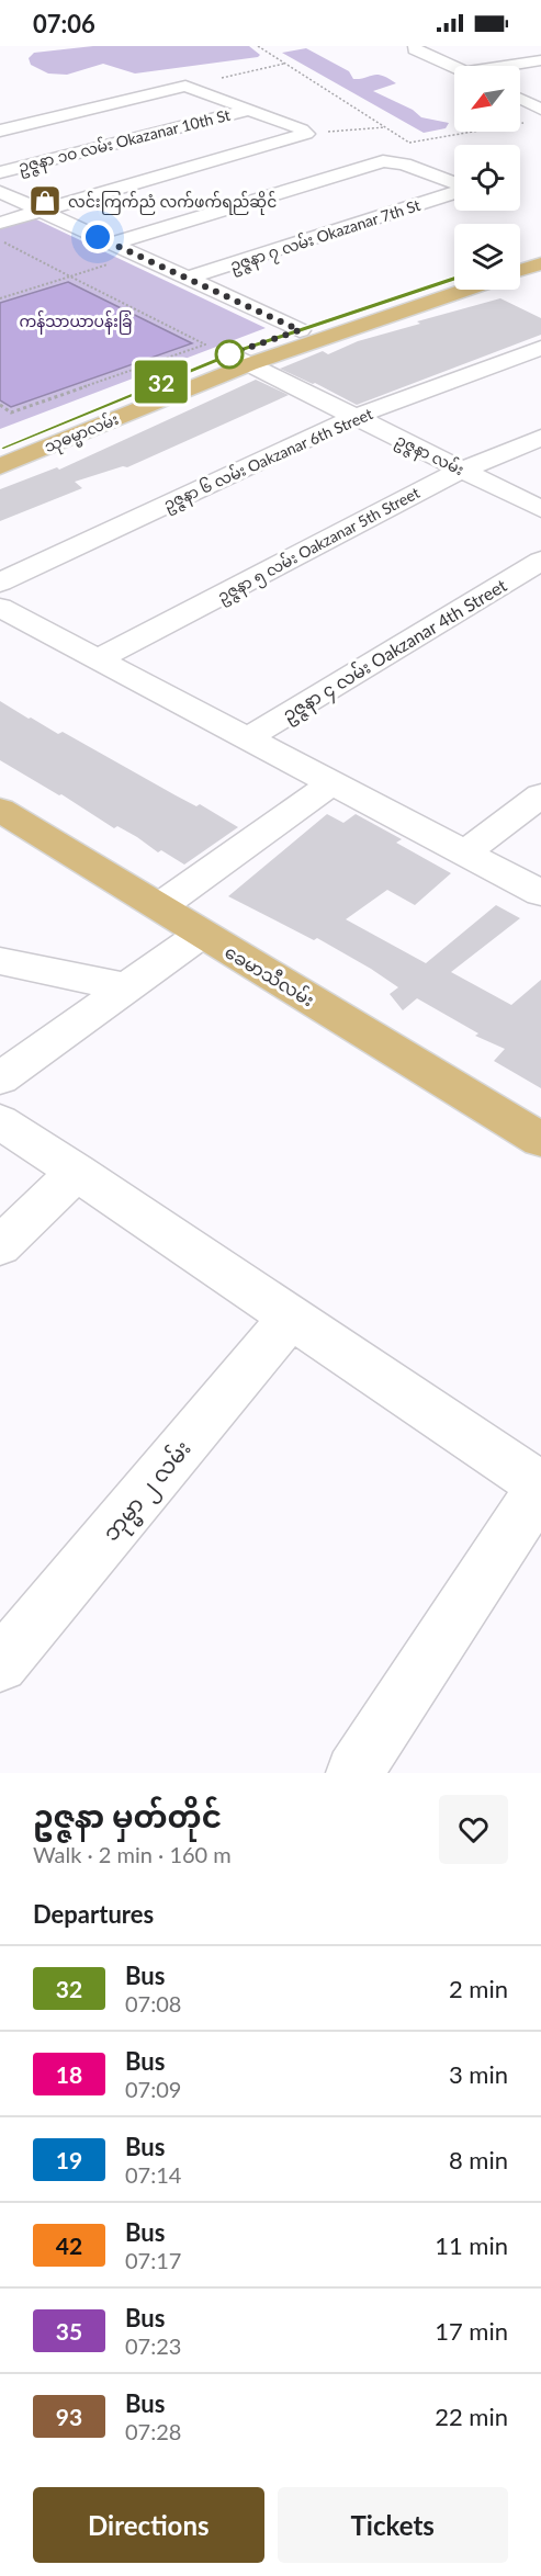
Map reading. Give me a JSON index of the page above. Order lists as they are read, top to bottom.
{
  "streets": {
    "main road": ["သုဓမ္မာလမ်း", "ခေမာသီလမ်း"],
    "street": [
      "ဥဇ္ဇနာ ၁၀ လမ်း Okazanar 10th St",
      "ဥဇ္ဇနာ ၇ လမ်း Okazanar 7th St",
      "ဥဇ္ဇနာ လမ်း",
      "ဥဇ္ဇနာ ၆ လမ်း Oakzanar 6th Street",
      "ဥဇ္ဇနာ ၅ လမ်း Oakzanar 5th Street",
      "ဥဇ္ဇနာ ၄ လမ်း Oakzanar 4th Street",
      "ဘုမ္မာ ၂ လမ်း"
    ]
  },
  "crossings": [
    ["သုဓမ္မာလမ်း", "ဥဇ္ဇနာ လမ်း"],
    ["ဥဇ္ဇနာ လမ်း", "ဥဇ္ဇနာ ၆ လမ်း Oakzanar 6th Street"],
    ["ဥဇ္ဇနာ လမ်း", "ဥဇ္ဇနာ ၅ လမ်း Oakzanar 5th Street"]
  ],
  "parks": ["ကန်သာယာပန်းခြံ"],
  "places": {
    "shop": ["လင်းကြက်ညံ လက်ဖက်ရည်ဆိုင်"]
  },
  "lines": ["bus line 32"],
  "north": "bottom left",
  "page": {
    "status": "07:06",
    "on_map": "32",
    "heading": [
      ["ဥဇ္ဇနာ မှတ်တိုင်", "Walk · 2 min · 160 m"],
      "Departures"
    ],
    "list": [
      {
        "mark": "32",
        "name": "Bus",
        "note": "07:08",
        "value": "2 min"
      },
      {
        "mark": "18",
        "name": "Bus",
        "note": "07:09",
        "value": "3 min"
      },
      {
        "mark": "19",
        "name": "Bus",
        "note": "07:14",
        "value": "8 min"
      },
      {
        "mark": "42",
        "name": "Bus",
        "note": "07:17",
        "value": "11 min"
      },
      {
        "mark": "35",
        "name": "Bus",
        "note": "07:23",
        "value": "17 min"
      },
      {
        "mark": "93",
        "name": "Bus",
        "note": "07:28",
        "value": "22 min"
      }
    ],
    "buttons": ["Directions", "Tickets"]
  }
}
